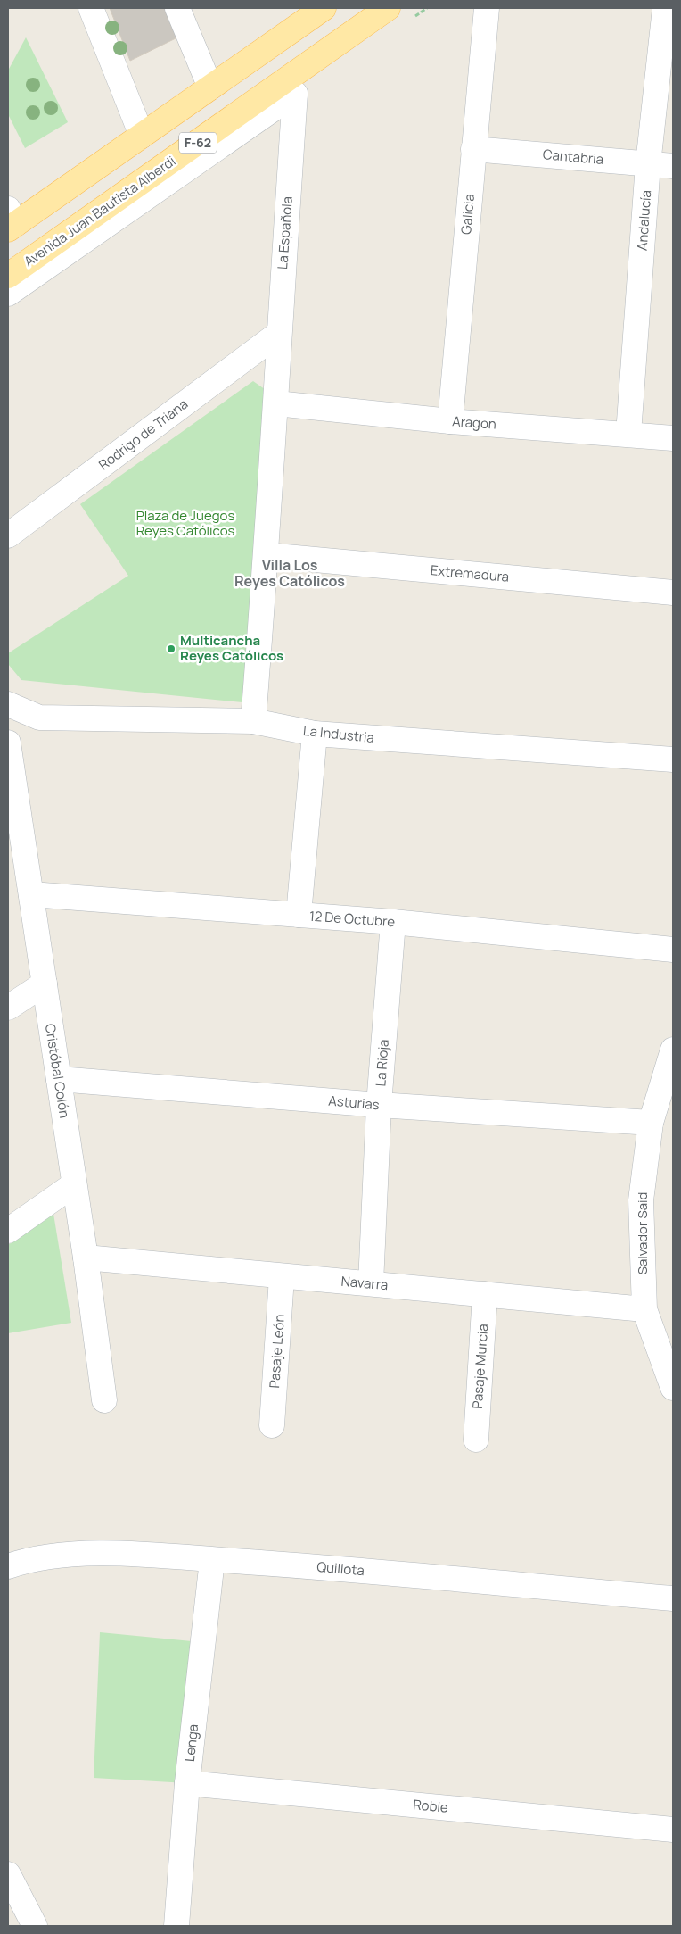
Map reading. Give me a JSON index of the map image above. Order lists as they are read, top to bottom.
{
  "streets": {
    "main road": ["F-62", "Avenida Juan Bautista Alberdi"],
    "street": [
      "Cantabria",
      "Galicia",
      "Andalucía",
      "La Española",
      "Aragon",
      "Rodrigo de Triana",
      "Extremadura",
      "La Industria",
      "12 De Octubre",
      "La Rioja",
      "Cristóbal Colón",
      "Asturias",
      "Salvador Said",
      "Navarra",
      "Pasaje León",
      "Pasaje Murcia",
      "Quillota",
      "Lenga",
      "Roble"
    ]
  },
  "crossings": [
    ["Cantabria", "Galicia"],
    ["Cantabria", "Andalucía"],
    ["Galicia", "Aragon"],
    ["Andalucía", "Aragon"],
    ["La Española", "Aragon"],
    ["La Española", "Rodrigo de Triana"],
    ["La Española", "Extremadura"],
    ["La Española", "La Industria"],
    ["12 De Octubre", "La Rioja"],
    ["12 De Octubre", "Cristóbal Colón"],
    ["La Rioja", "Asturias"],
    ["La Rioja", "Navarra"],
    ["Cristóbal Colón", "Asturias"],
    ["Cristóbal Colón", "Navarra"],
    ["Asturias", "Salvador Said"],
    ["Salvador Said", "Navarra"],
    ["Navarra", "Pasaje León"],
    ["Navarra", "Pasaje Murcia"],
    ["Quillota", "Lenga"],
    ["Lenga", "Roble"]
  ],
  "districts": ["Villa Los Reyes Católicos"],
  "parks": ["Plaza de Juegos Reyes Católicos"],
  "places": ["Multicancha Reyes Católicos"]
}
